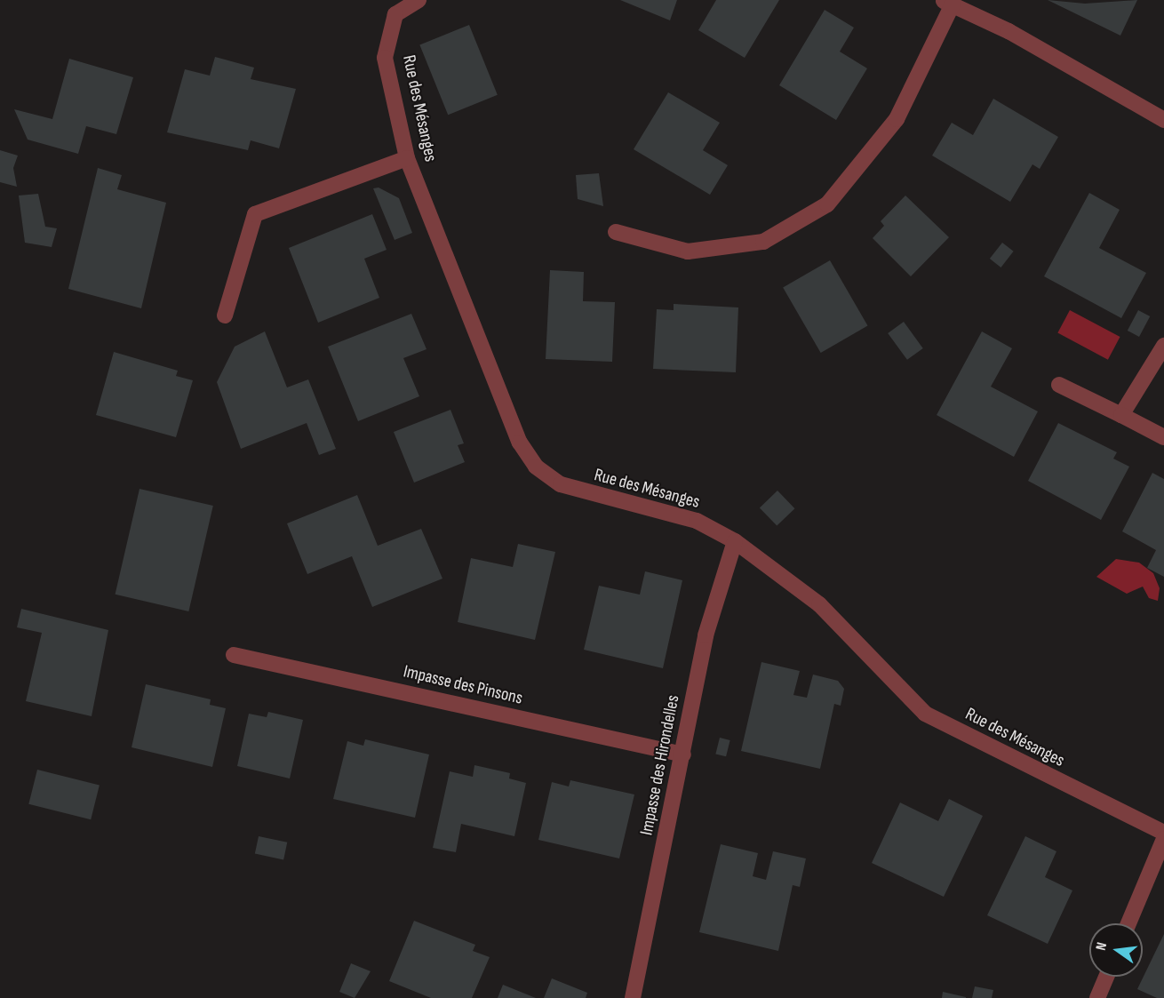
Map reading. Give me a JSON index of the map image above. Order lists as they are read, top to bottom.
{
  "streets": {
    "street": ["Rue des Mésanges", "Impasse des Pinsons", "Impasse des Hirondelles"]
  },
  "crossings": [
    ["Rue des Mésanges", "Impasse des Hirondelles"],
    ["Impasse des Pinsons", "Impasse des Hirondelles"]
  ],
  "north": "left"
}
